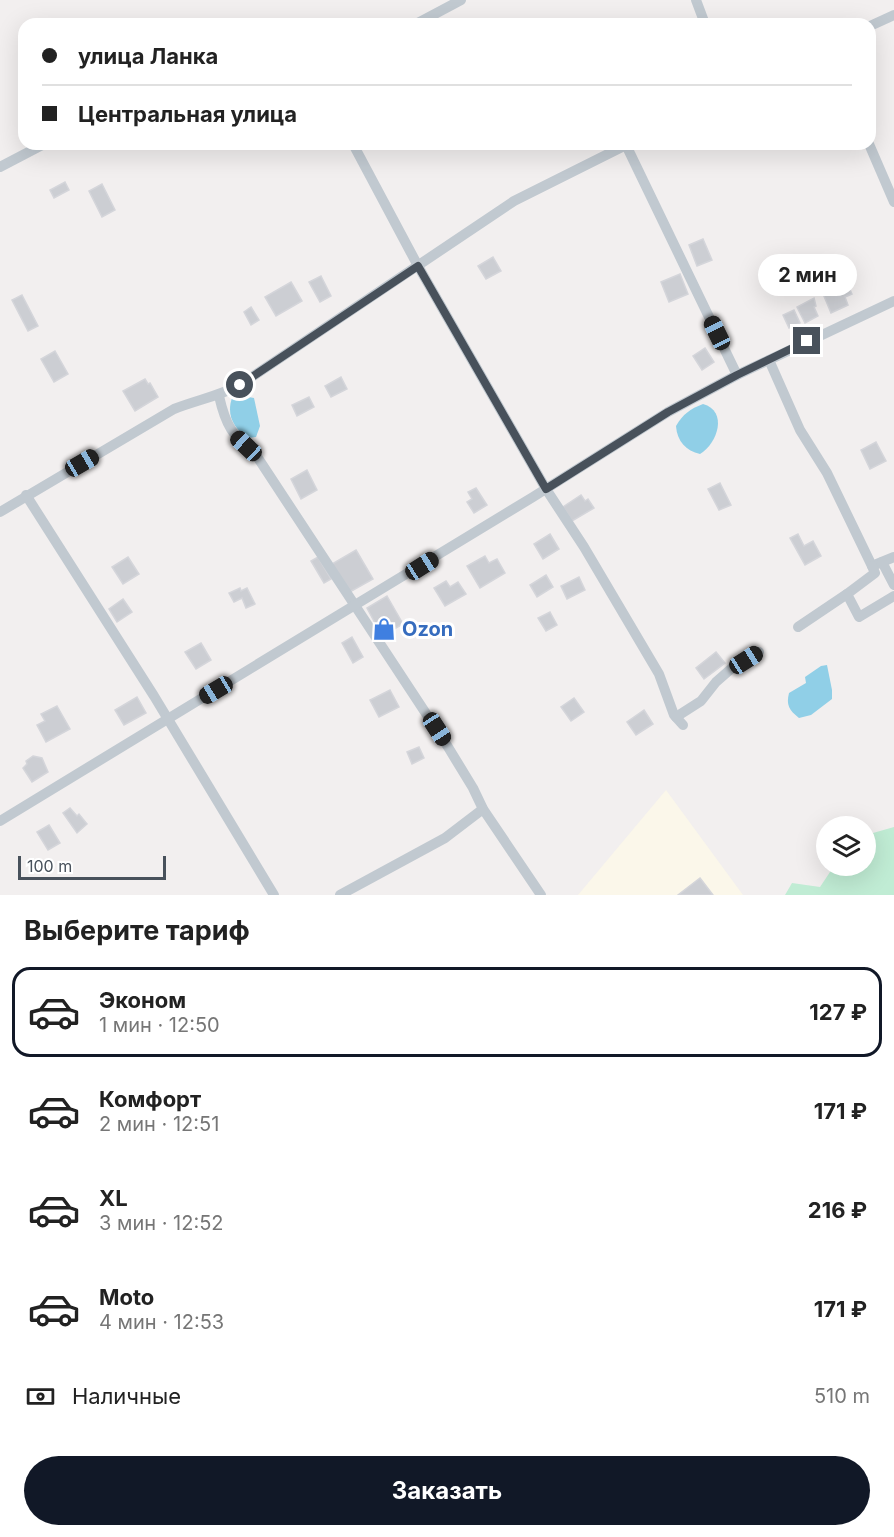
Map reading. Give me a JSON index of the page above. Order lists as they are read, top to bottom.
{
  "places": {
    "shop": ["Ozon"]
  },
  "scale_bar": "100 m",
  "page": {
    "banner": ["улица Ланка", "Центральная улица"],
    "bubble": "2 мин",
    "scale": "100 m",
    "heading": "Выберите тариф",
    "list": [
      {
        "name": "Эконом",
        "note": "1 мин · 12:50",
        "value": "127 ₽"
      },
      {
        "name": "Комфорт",
        "note": "2 мин · 12:51",
        "value": "171 ₽"
      },
      {
        "name": "XL",
        "note": "3 мин · 12:52",
        "value": "216 ₽"
      },
      {
        "name": "Moto",
        "note": "4 мин · 12:53",
        "value": "171 ₽"
      }
    ],
    "pay": ["Наличные", "510 m"],
    "buttons": "Заказать"
  }
}
